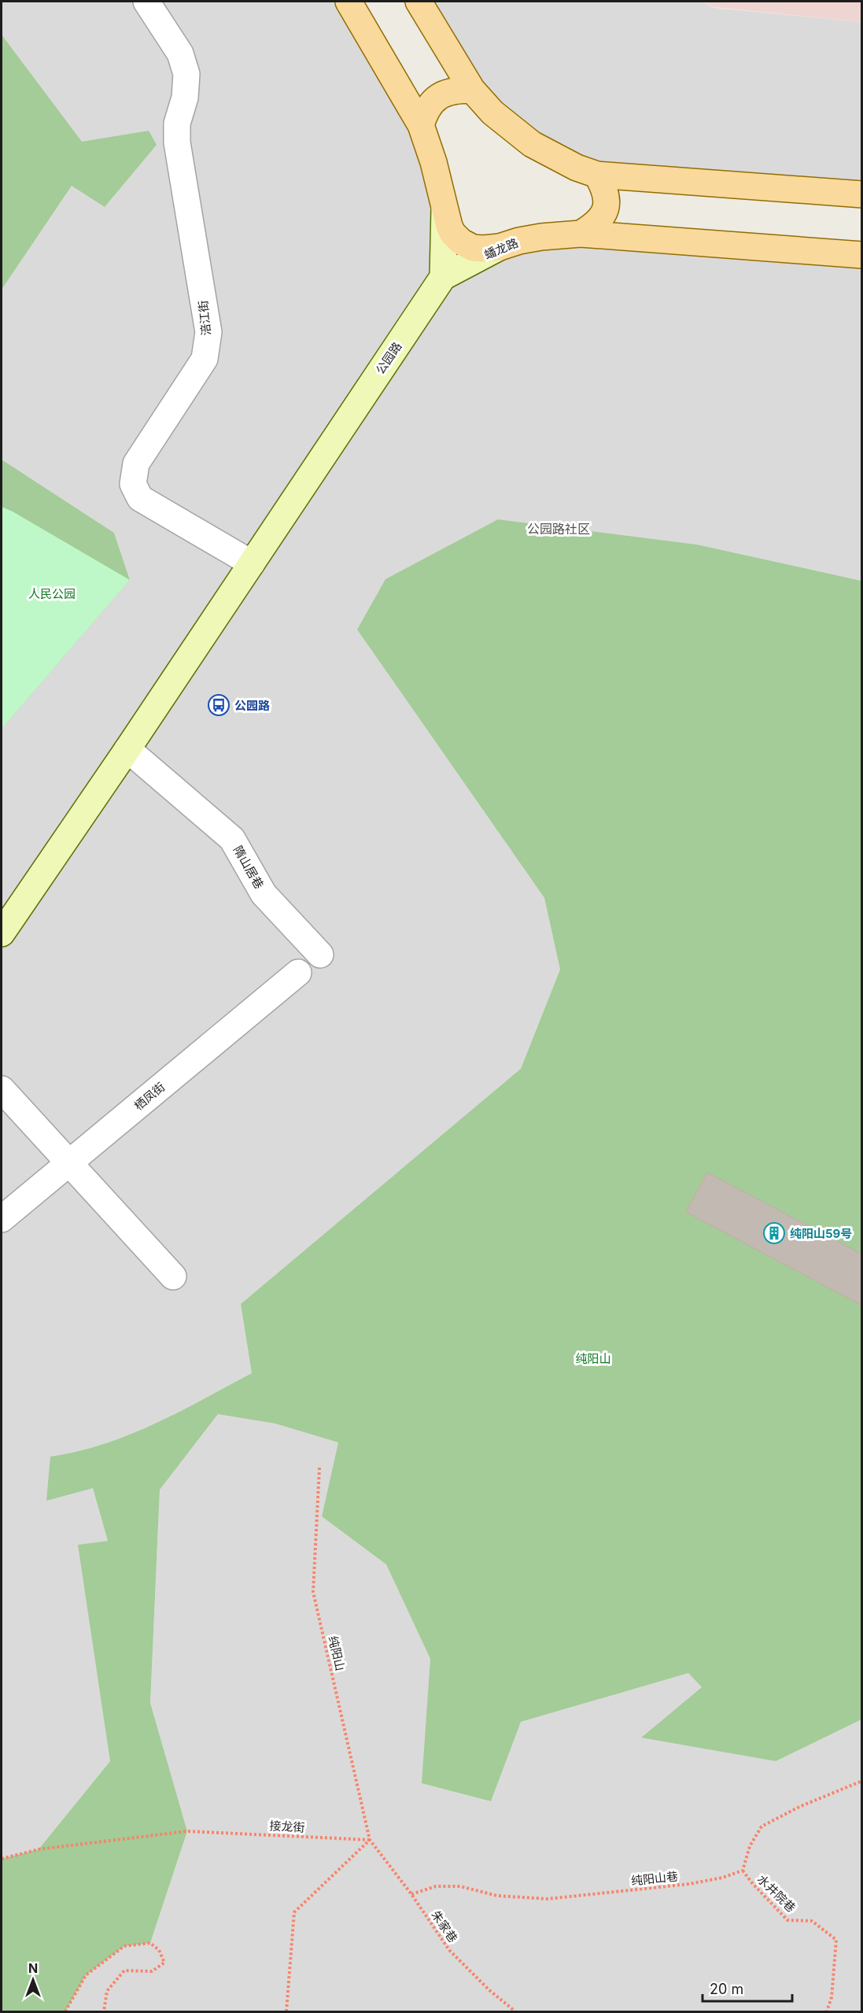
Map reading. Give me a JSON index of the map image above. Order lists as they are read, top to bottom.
{
  "streets": {
    "main road": ["蟠龙路", "公园路"],
    "street": ["涪江街", "隋山居巷", "栖凤街"],
    "path": [
      "纯阳山",
      "接龙街",
      "纯阳山巷",
      "水井院巷",
      "朱家巷"
    ]
  },
  "crossings": [
    ["蟠龙路", "公园路"],
    ["涪江街", "公园路"],
    ["公园路", "隋山居巷"],
    ["纯阳山", "接龙街"],
    ["纯阳山", "朱家巷"],
    ["接龙街", "朱家巷"],
    ["纯阳山巷", "水井院巷"],
    ["纯阳山巷", "朱家巷"]
  ],
  "districts": ["公园路社区"],
  "parks": ["人民公园", "纯阳山"],
  "places": {
    "bus stop": ["公园路"],
    "building": ["纯阳山59号"]
  },
  "scale_bar": "20 m",
  "north": "top"
}
